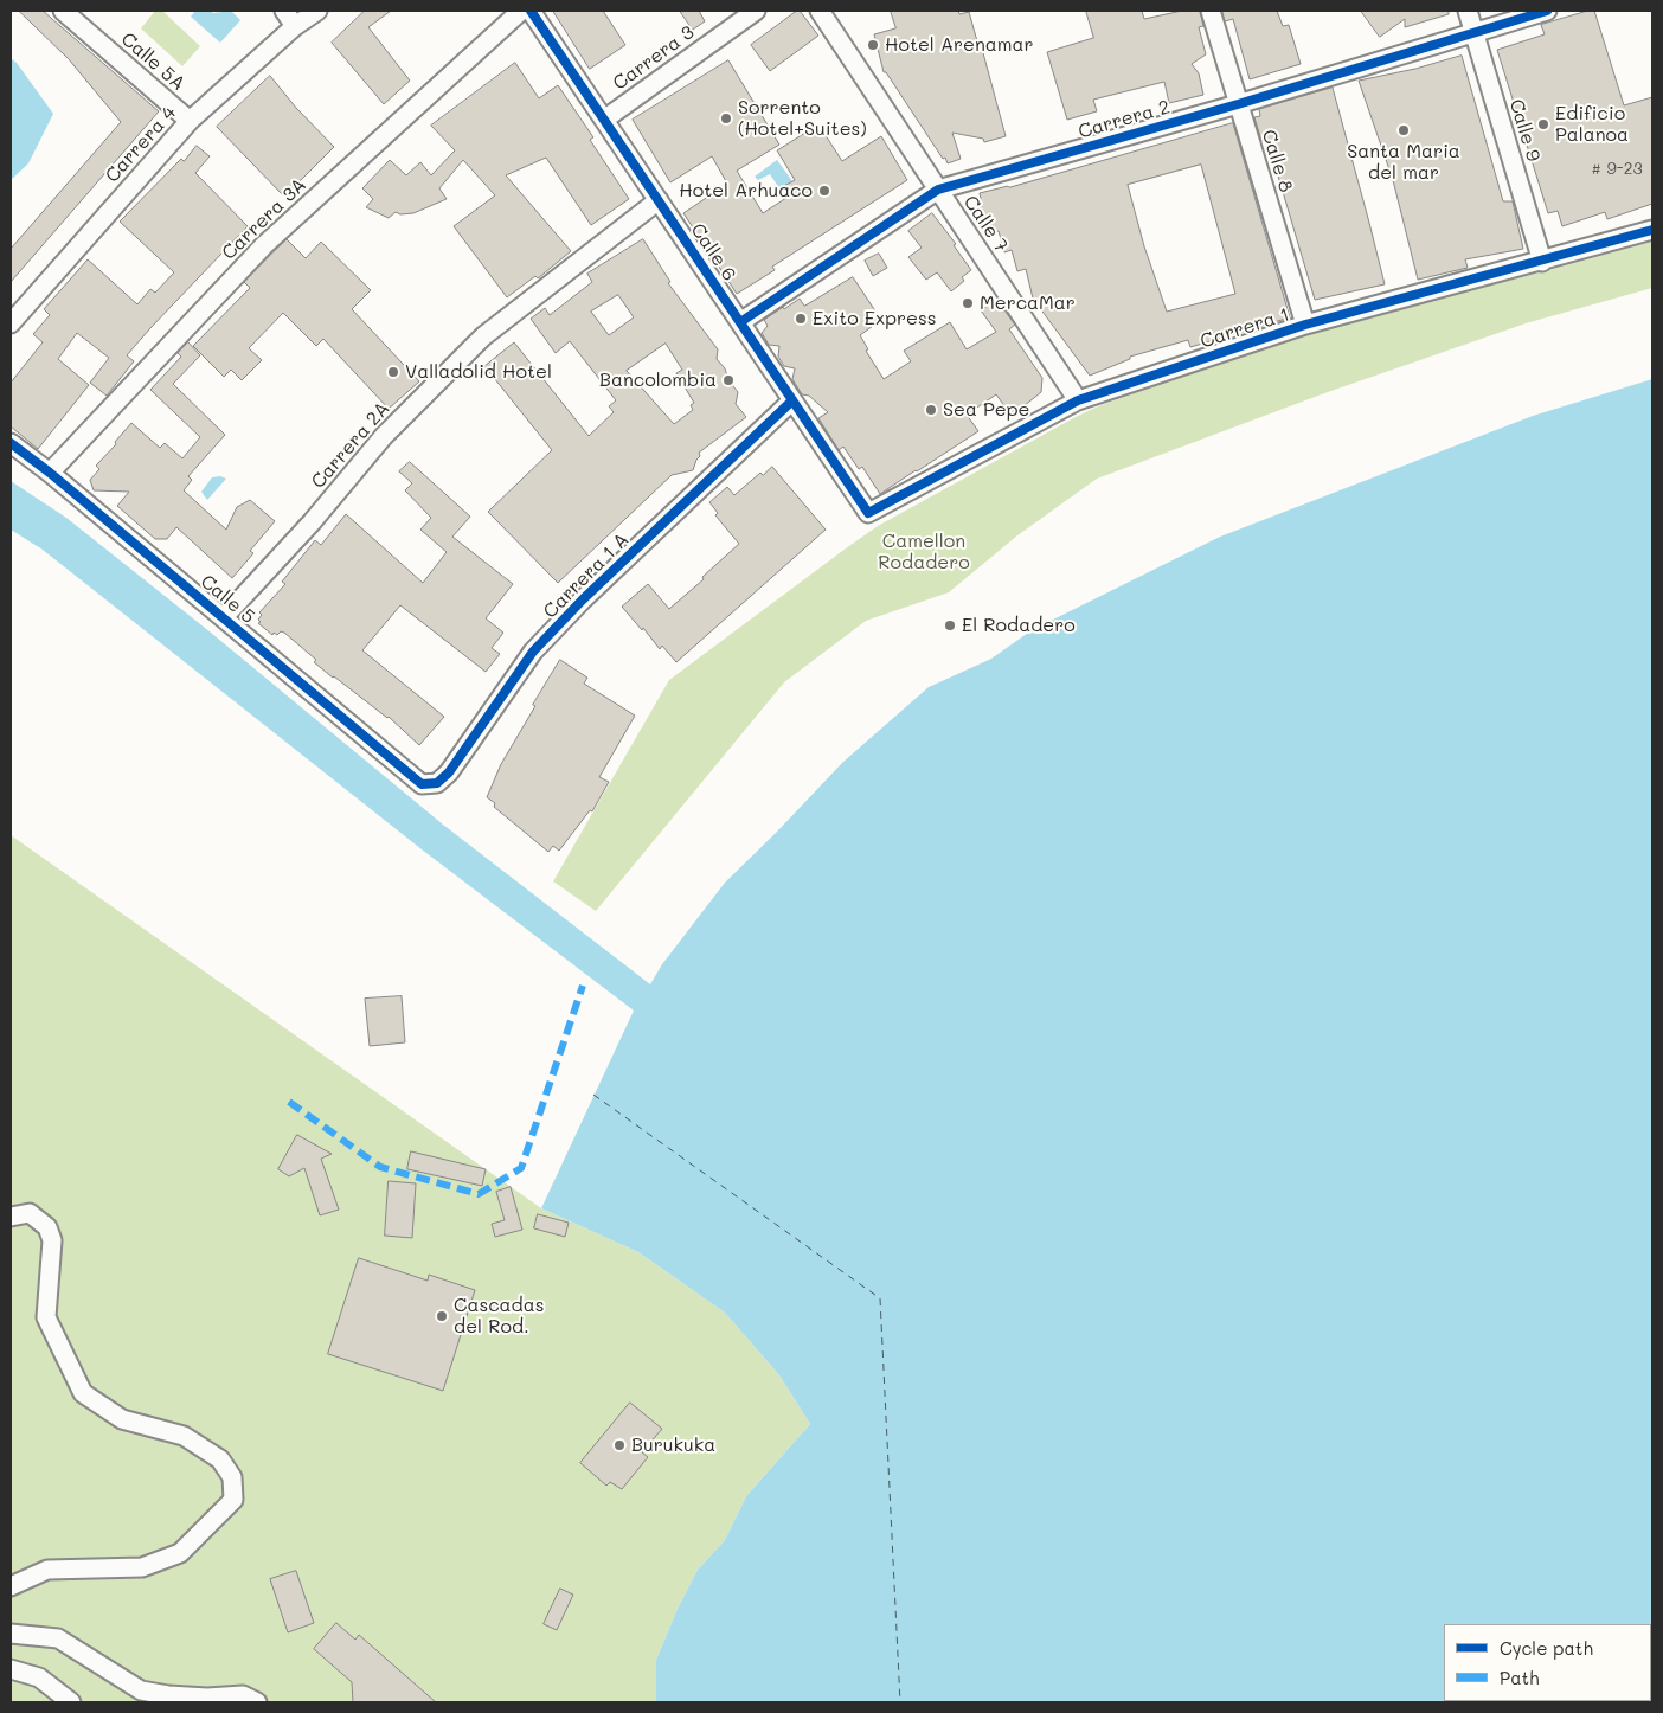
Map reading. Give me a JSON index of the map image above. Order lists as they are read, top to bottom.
{
  "streets": {
    "street": [
      "Carrera 3",
      "Calle 5A",
      "Carrera 2",
      "Calle 9",
      "Carrera 4",
      "Calle 8",
      "Carrera 3A",
      "Calle 7",
      "Calle 6",
      "Carrera 1",
      "Carrera 2A",
      "Carrera 1 A",
      "Calle 5"
    ]
  },
  "crossings": [
    ["Carrera 3", "Calle 6"],
    ["Calle 5A", "Carrera 4"],
    ["Carrera 2", "Calle 9"],
    ["Carrera 2", "Calle 8"],
    ["Carrera 2", "Calle 7"],
    ["Carrera 2", "Calle 6"],
    ["Calle 9", "Carrera 1"],
    ["Calle 8", "Carrera 1"],
    ["Carrera 3A", "Calle 5"],
    ["Calle 7", "Carrera 1"],
    ["Calle 6", "Carrera 1"],
    ["Calle 6", "Carrera 2A"],
    ["Calle 6", "Carrera 1 A"],
    ["Carrera 2A", "Calle 5"],
    ["Carrera 1 A", "Calle 5"]
  ],
  "parks": ["Camellon Rodadero"],
  "places": [
    "Hotel Arenamar",
    "Sorrento (Hotel+Suites)",
    "Edificio Palanoa",
    "Santa Maria del mar",
    "Hotel Arhuaco",
    "MercaMar",
    "Exito Express",
    "Valladolid Hotel",
    "Bancolombia",
    "Sea Pepe",
    "El Rodadero",
    "Cascadas del Rod.",
    "Burukuka"
  ],
  "house_numbers": ["# 9-23"],
  "legend": ["Cycle path", "Path"]
}
